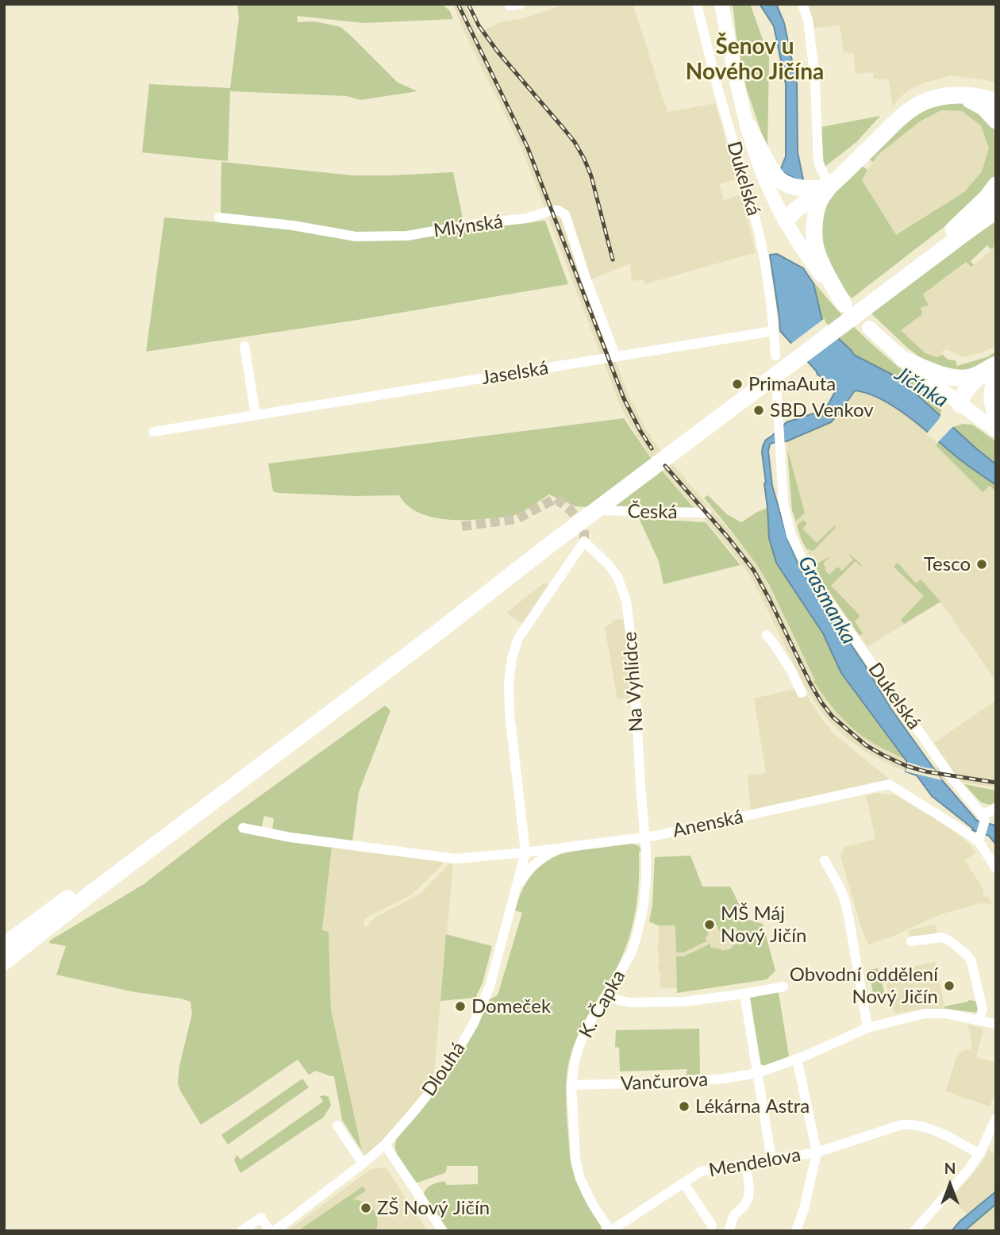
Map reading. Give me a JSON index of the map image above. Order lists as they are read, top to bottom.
{
  "streets": {
    "street": [
      "Dukelská",
      "Mlýnská",
      "Jaselská",
      "Česká",
      "Na Vyhlídce",
      "Anenská",
      "K. Čapka",
      "Dlouhá",
      "Vančurova",
      "Mendelova"
    ]
  },
  "crossings": [
    ["Dukelská", "Jaselská"],
    ["Mlýnská", "Jaselská"],
    ["Na Vyhlídce", "Anenská"],
    ["Na Vyhlídce", "K. Čapka"],
    ["Na Vyhlídce", "Dlouhá"],
    ["Anenská", "K. Čapka"],
    ["Anenská", "Dlouhá"],
    ["K. Čapka", "Vančurova"],
    ["K. Čapka", "Mendelova"]
  ],
  "districts": ["Šenov u Nového Jičína"],
  "water": ["Jičínka", "Grasmanka"],
  "places": [
    "PrimaAuta",
    "SBD Venkov",
    "Tesco",
    "MŠ Máj Nový Jičín",
    "Obvodní oddělení Nový Jičín",
    "Domeček",
    "Lékárna Astra",
    "ZŠ Nový Jičín"
  ],
  "north": "top"
}
